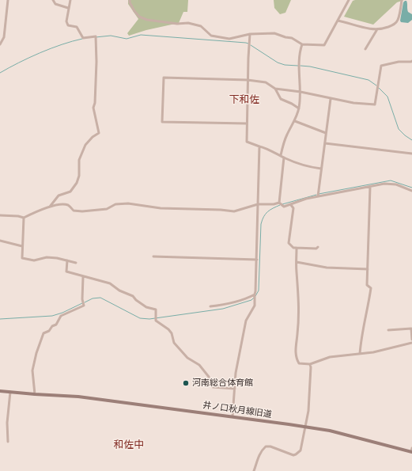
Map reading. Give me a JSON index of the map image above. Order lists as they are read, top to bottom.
{
  "streets": {
    "street": ["井ノ口秋月線旧道"]
  },
  "districts": ["下和佐", "和佐中"],
  "places": ["河南総合体育館"]
}
